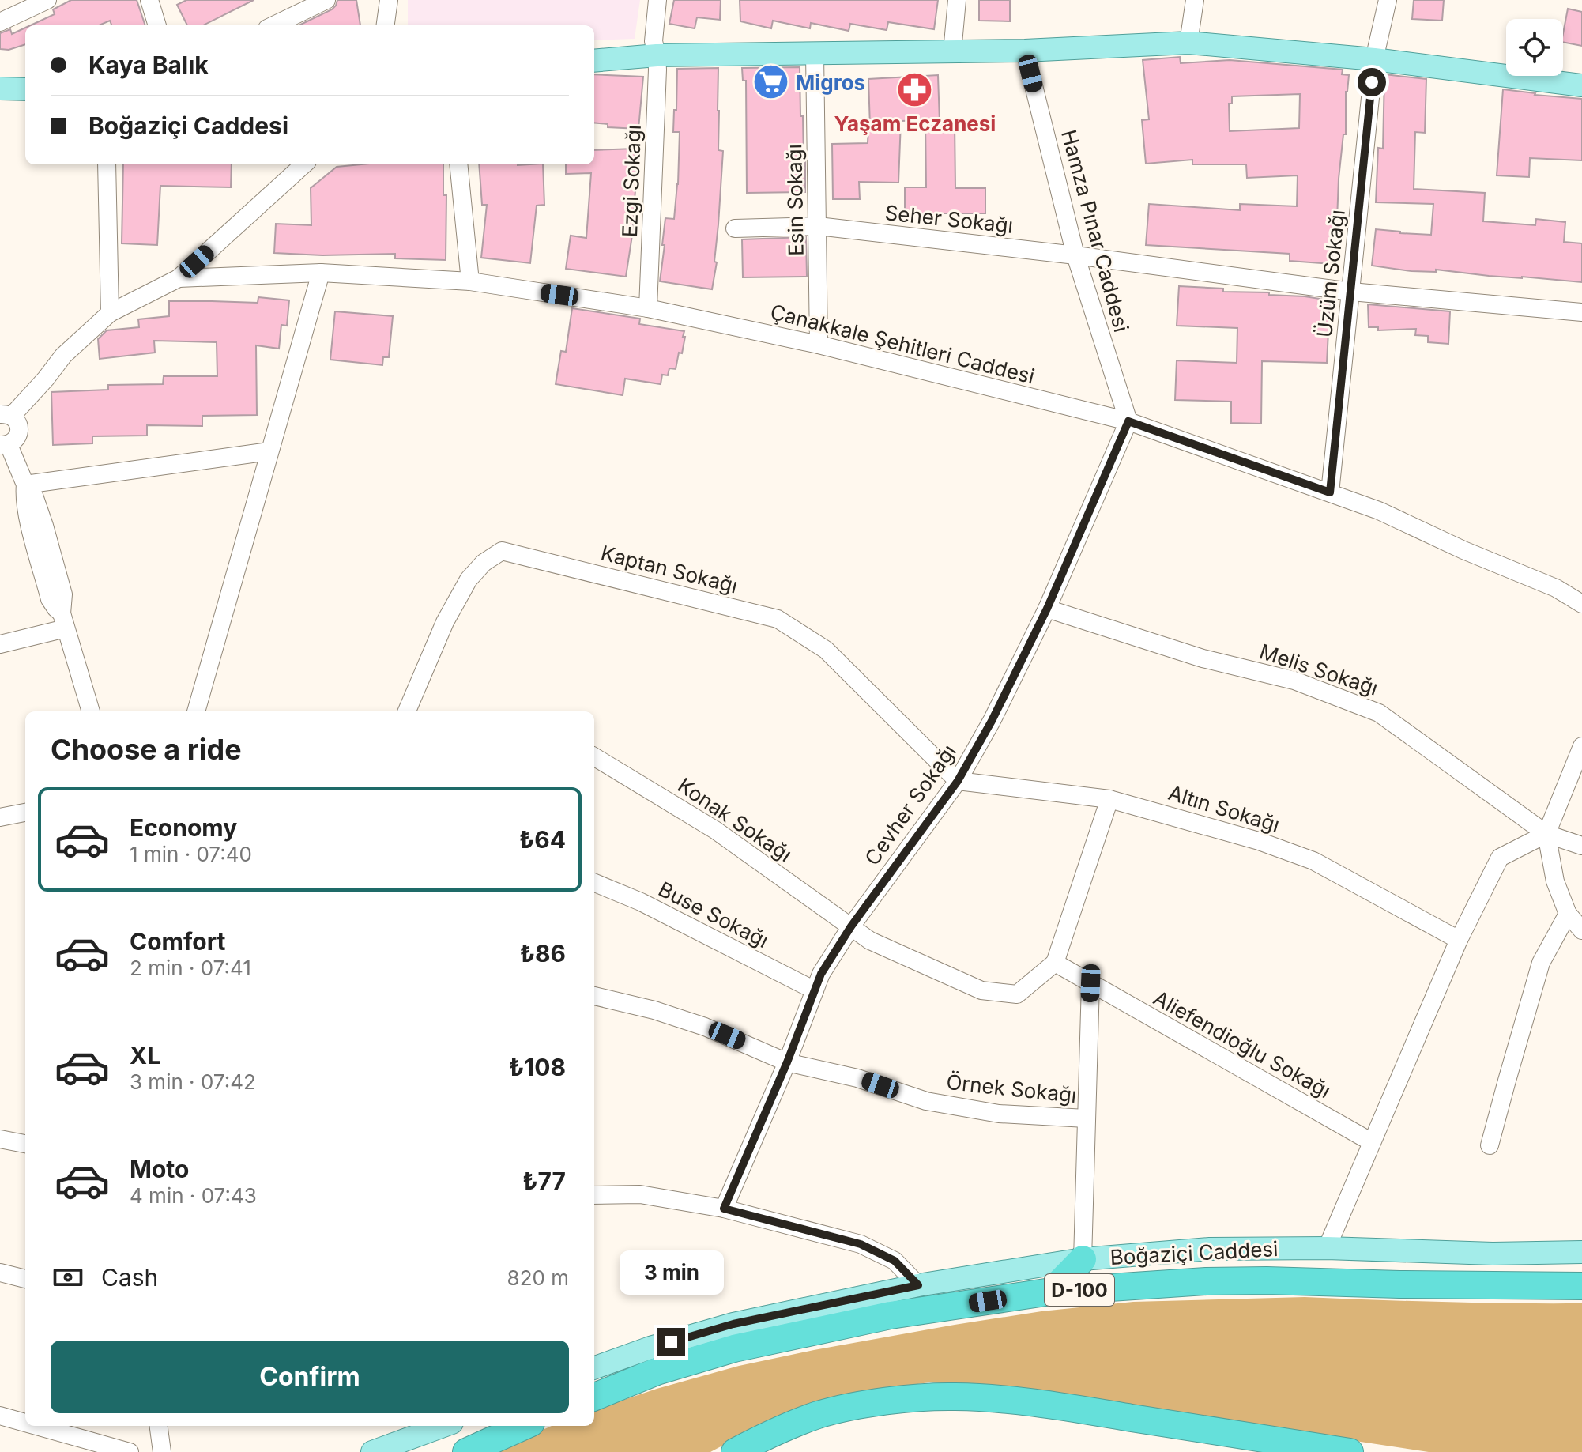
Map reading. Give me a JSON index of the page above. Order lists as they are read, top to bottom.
{
  "streets": {
    "highway": ["D-100"],
    "main road": ["Boğaziçi Caddesi"],
    "street": [
      "Ezgi Sokağı",
      "Esin Sokağı",
      "Seher Sokağı",
      "Hamza Pınar Caddesi",
      "Üzüm Sokağı",
      "Çanakkale Şehitleri Caddesi",
      "Kaptan Sokağı",
      "Melis Sokağı",
      "Cevher Sokağı",
      "Altın Sokağı",
      "Konak Sokağı",
      "Buse Sokağı",
      "Aliefendioğlu Sokağı",
      "Örnek Sokağı"
    ]
  },
  "crossings": [
    ["Ezgi Sokağı", "Çanakkale Şehitleri Caddesi"],
    ["Esin Sokağı", "Seher Sokağı"],
    ["Esin Sokağı", "Çanakkale Şehitleri Caddesi"],
    ["Seher Sokağı", "Hamza Pınar Caddesi"],
    ["Seher Sokağı", "Üzüm Sokağı"],
    ["Hamza Pınar Caddesi", "Çanakkale Şehitleri Caddesi"],
    ["Hamza Pınar Caddesi", "Cevher Sokağı"],
    ["Üzüm Sokağı", "Çanakkale Şehitleri Caddesi"],
    ["Çanakkale Şehitleri Caddesi", "Cevher Sokağı"],
    ["Kaptan Sokağı", "Cevher Sokağı"],
    ["Kaptan Sokağı", "Altın Sokağı"],
    ["Melis Sokağı", "Cevher Sokağı"],
    ["Cevher Sokağı", "Altın Sokağı"],
    ["Cevher Sokağı", "Konak Sokağı"],
    ["Cevher Sokağı", "Buse Sokağı"],
    ["Cevher Sokağı", "Örnek Sokağı"]
  ],
  "places": {
    "supermarket": ["Migros"],
    "pharmacy": ["Yaşam Eczanesi"]
  },
  "page": {
    "banner": ["Kaya Balık", "Boğaziçi Caddesi"],
    "heading": "Choose a ride",
    "list": [
      {
        "name": "Economy",
        "note": "1 min · 07:40",
        "value": "₺64"
      },
      {
        "name": "Comfort",
        "note": "2 min · 07:41",
        "value": "₺86"
      },
      {
        "name": "XL",
        "note": "3 min · 07:42",
        "value": "₺108"
      },
      {
        "name": "Moto",
        "note": "4 min · 07:43",
        "value": "₺77"
      }
    ],
    "pay": ["Cash", "820 m"],
    "bubble": "3 min",
    "buttons": "Confirm"
  }
}
